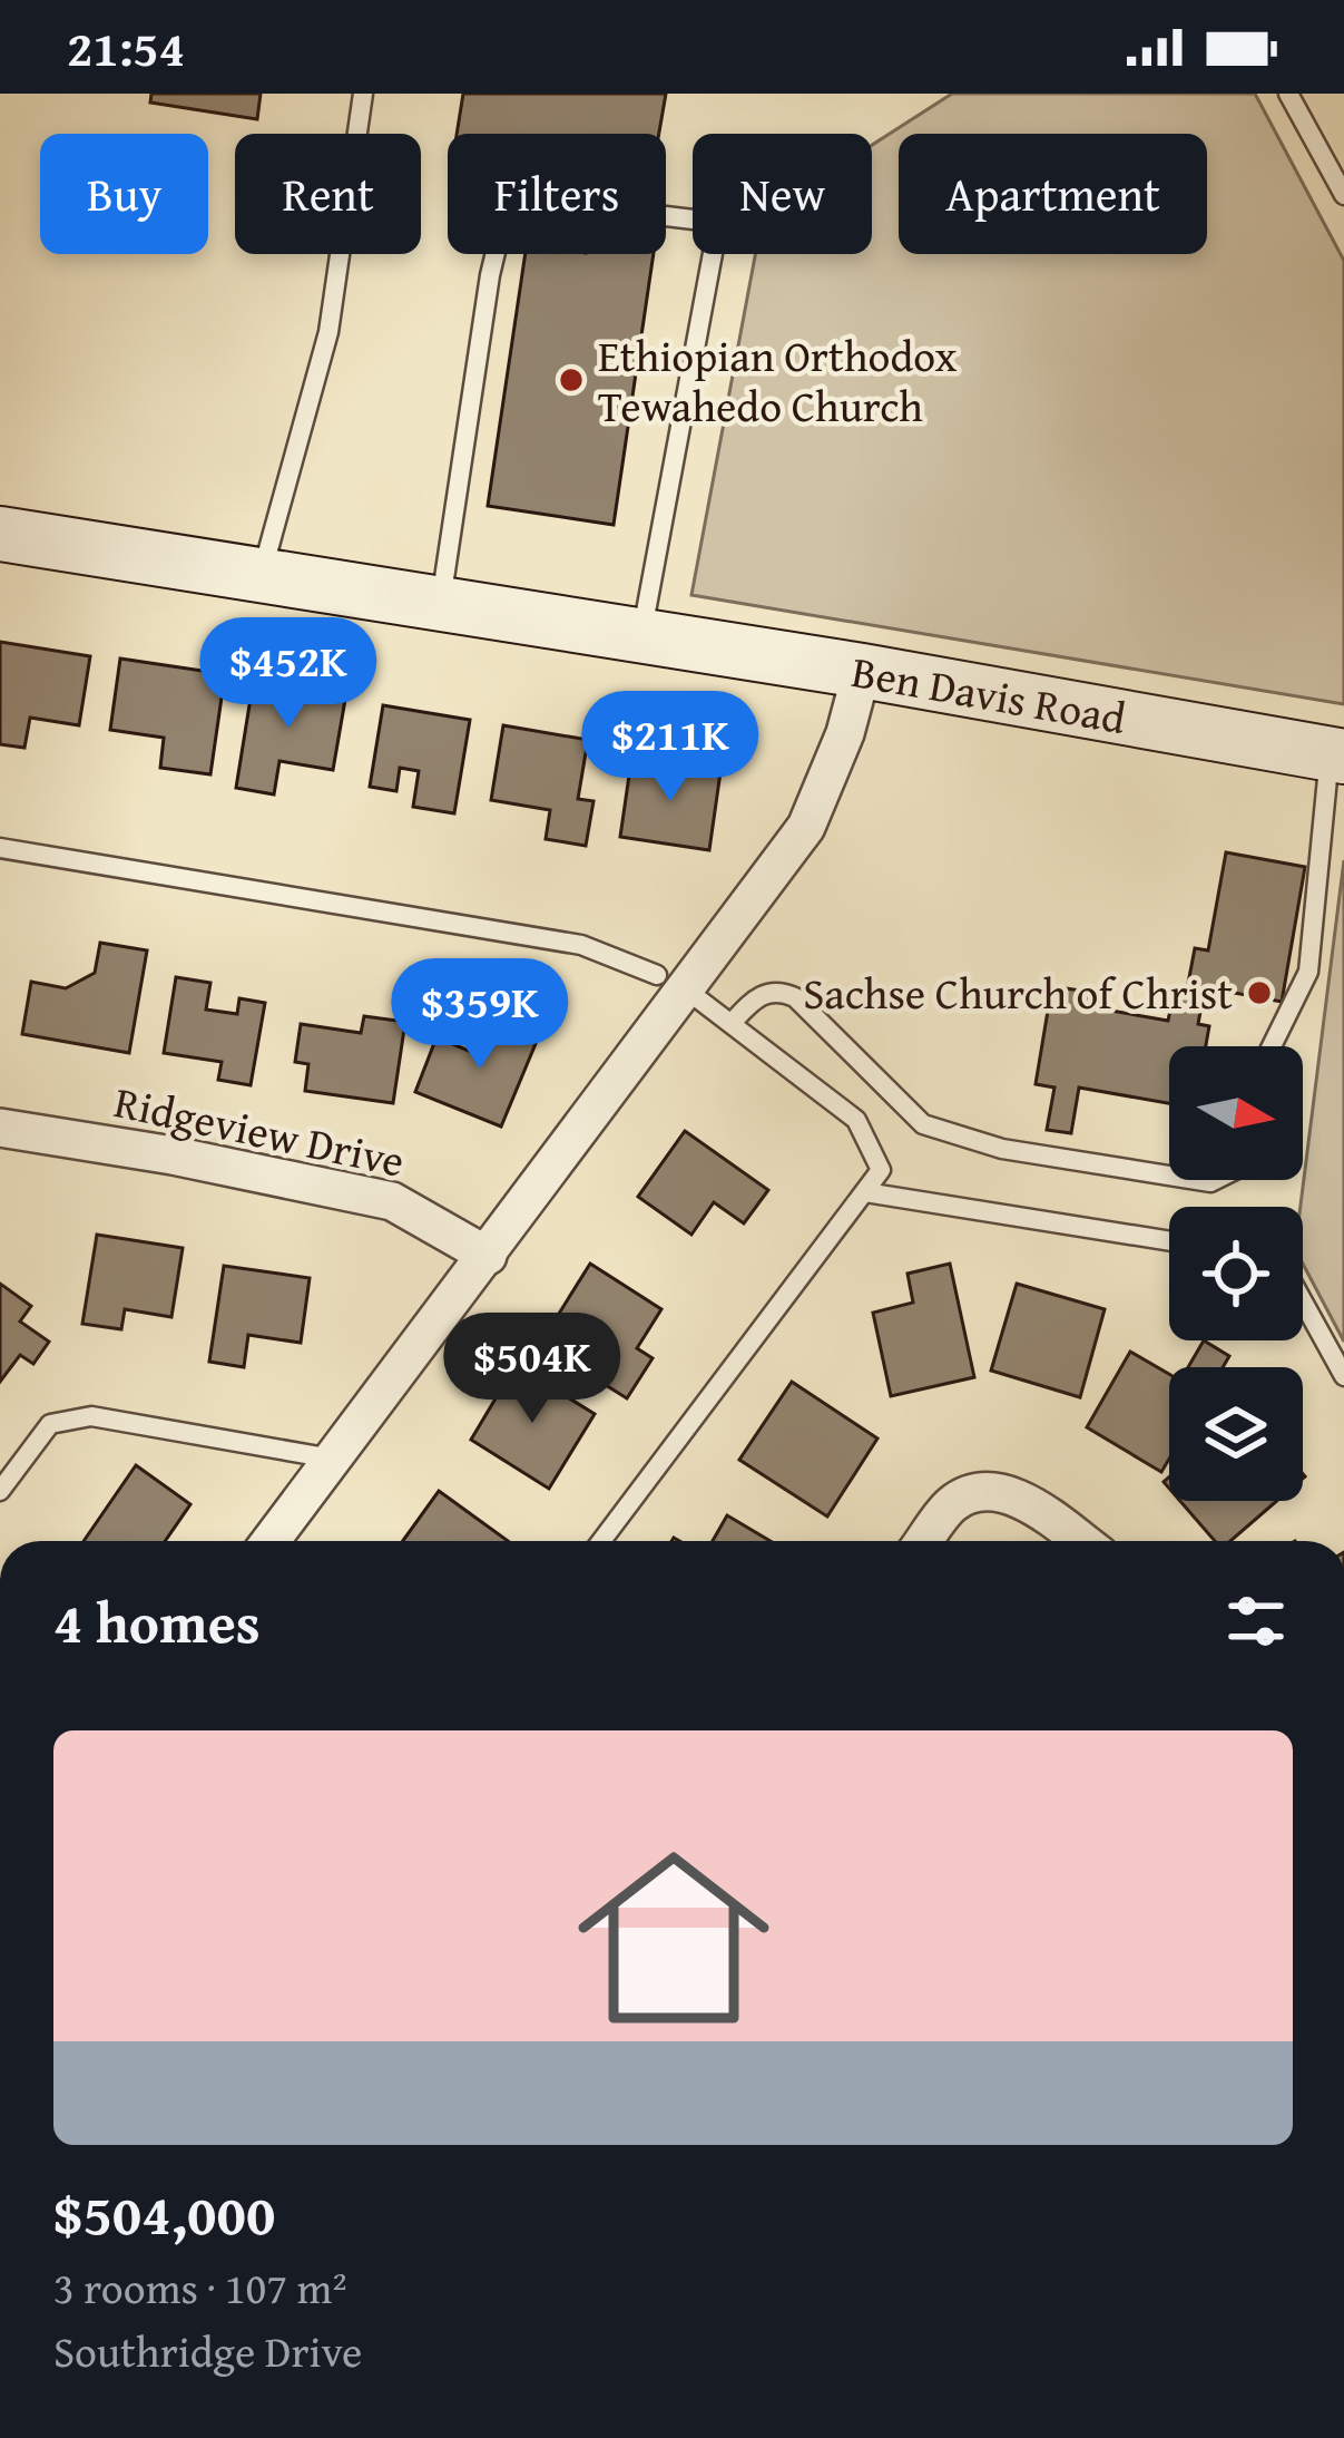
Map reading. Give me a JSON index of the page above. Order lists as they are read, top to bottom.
{
  "streets": {
    "street": ["Ben Davis Road", "Ridgeview Drive"]
  },
  "places": ["Ethiopian Orthodox Tewahedo Church", "Sachse Church of Christ"],
  "north": "right",
  "page": {
    "status": "21:54",
    "chip": [
      "Buy",
      "Rent",
      "Filters",
      "New",
      "Apartment"
    ],
    "price": [
      "$452K",
      "$211K",
      "$359K",
      "$504K"
    ],
    "heading": "4 homes",
    "list": [
      {
        "name": "$504,000",
        "note": "3 rooms · 107 m² · Southridge Drive"
      }
    ]
  }
}
